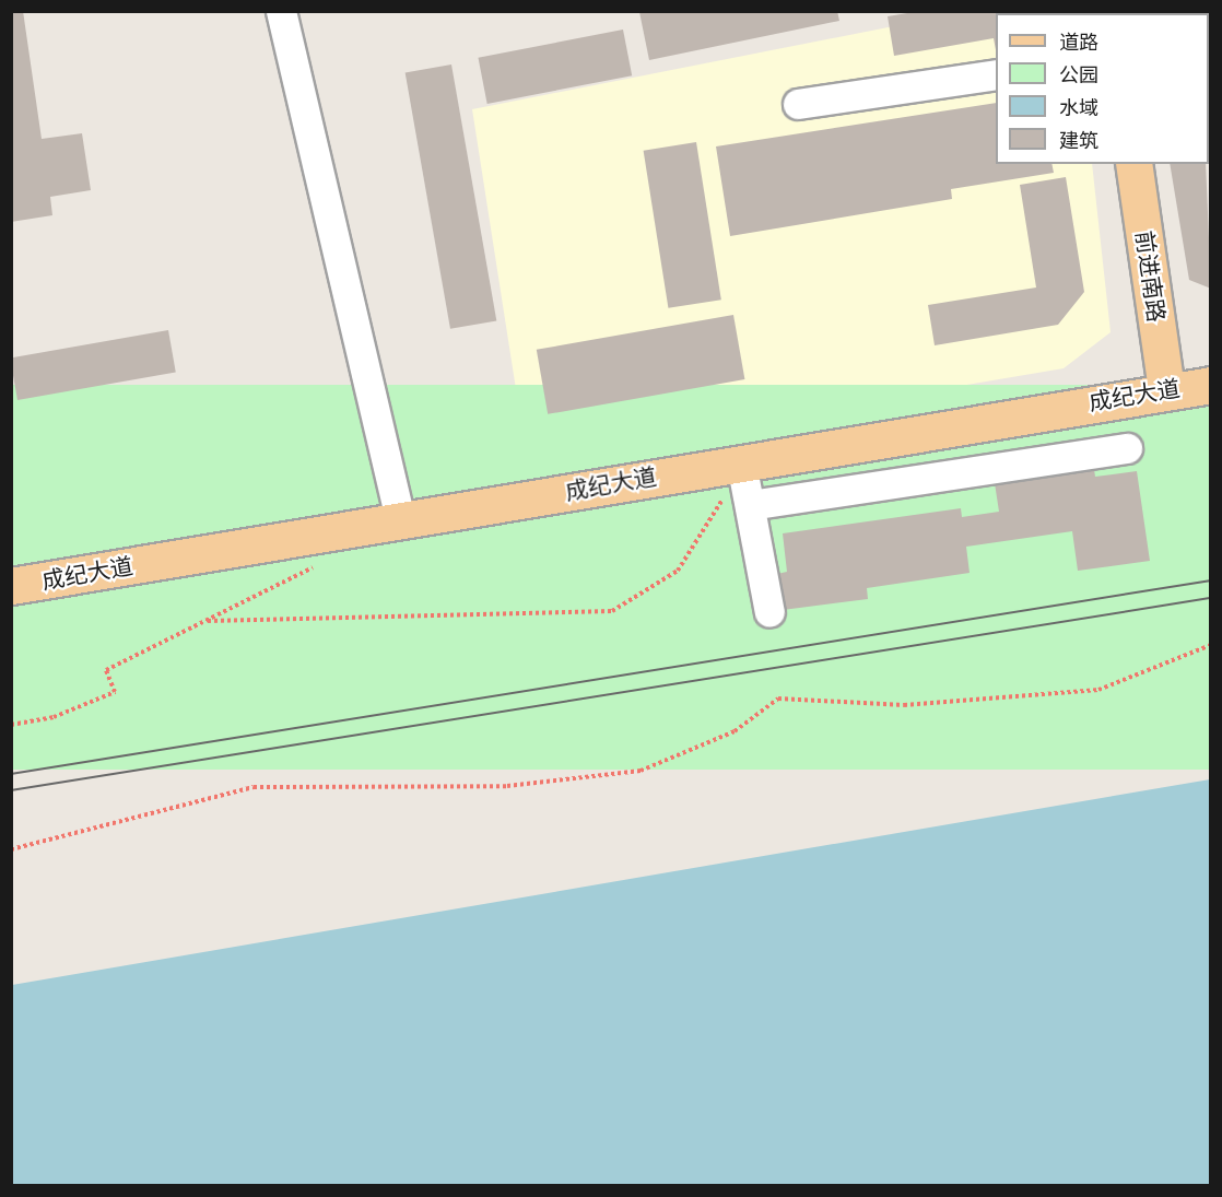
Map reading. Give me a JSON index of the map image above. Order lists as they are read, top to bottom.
{
  "streets": {
    "main road": ["前进南路", "成纪大道"]
  },
  "crossings": [
    ["前进南路", "成纪大道"]
  ],
  "legend": [
    "道路",
    "公园",
    "水域",
    "建筑"
  ]
}
